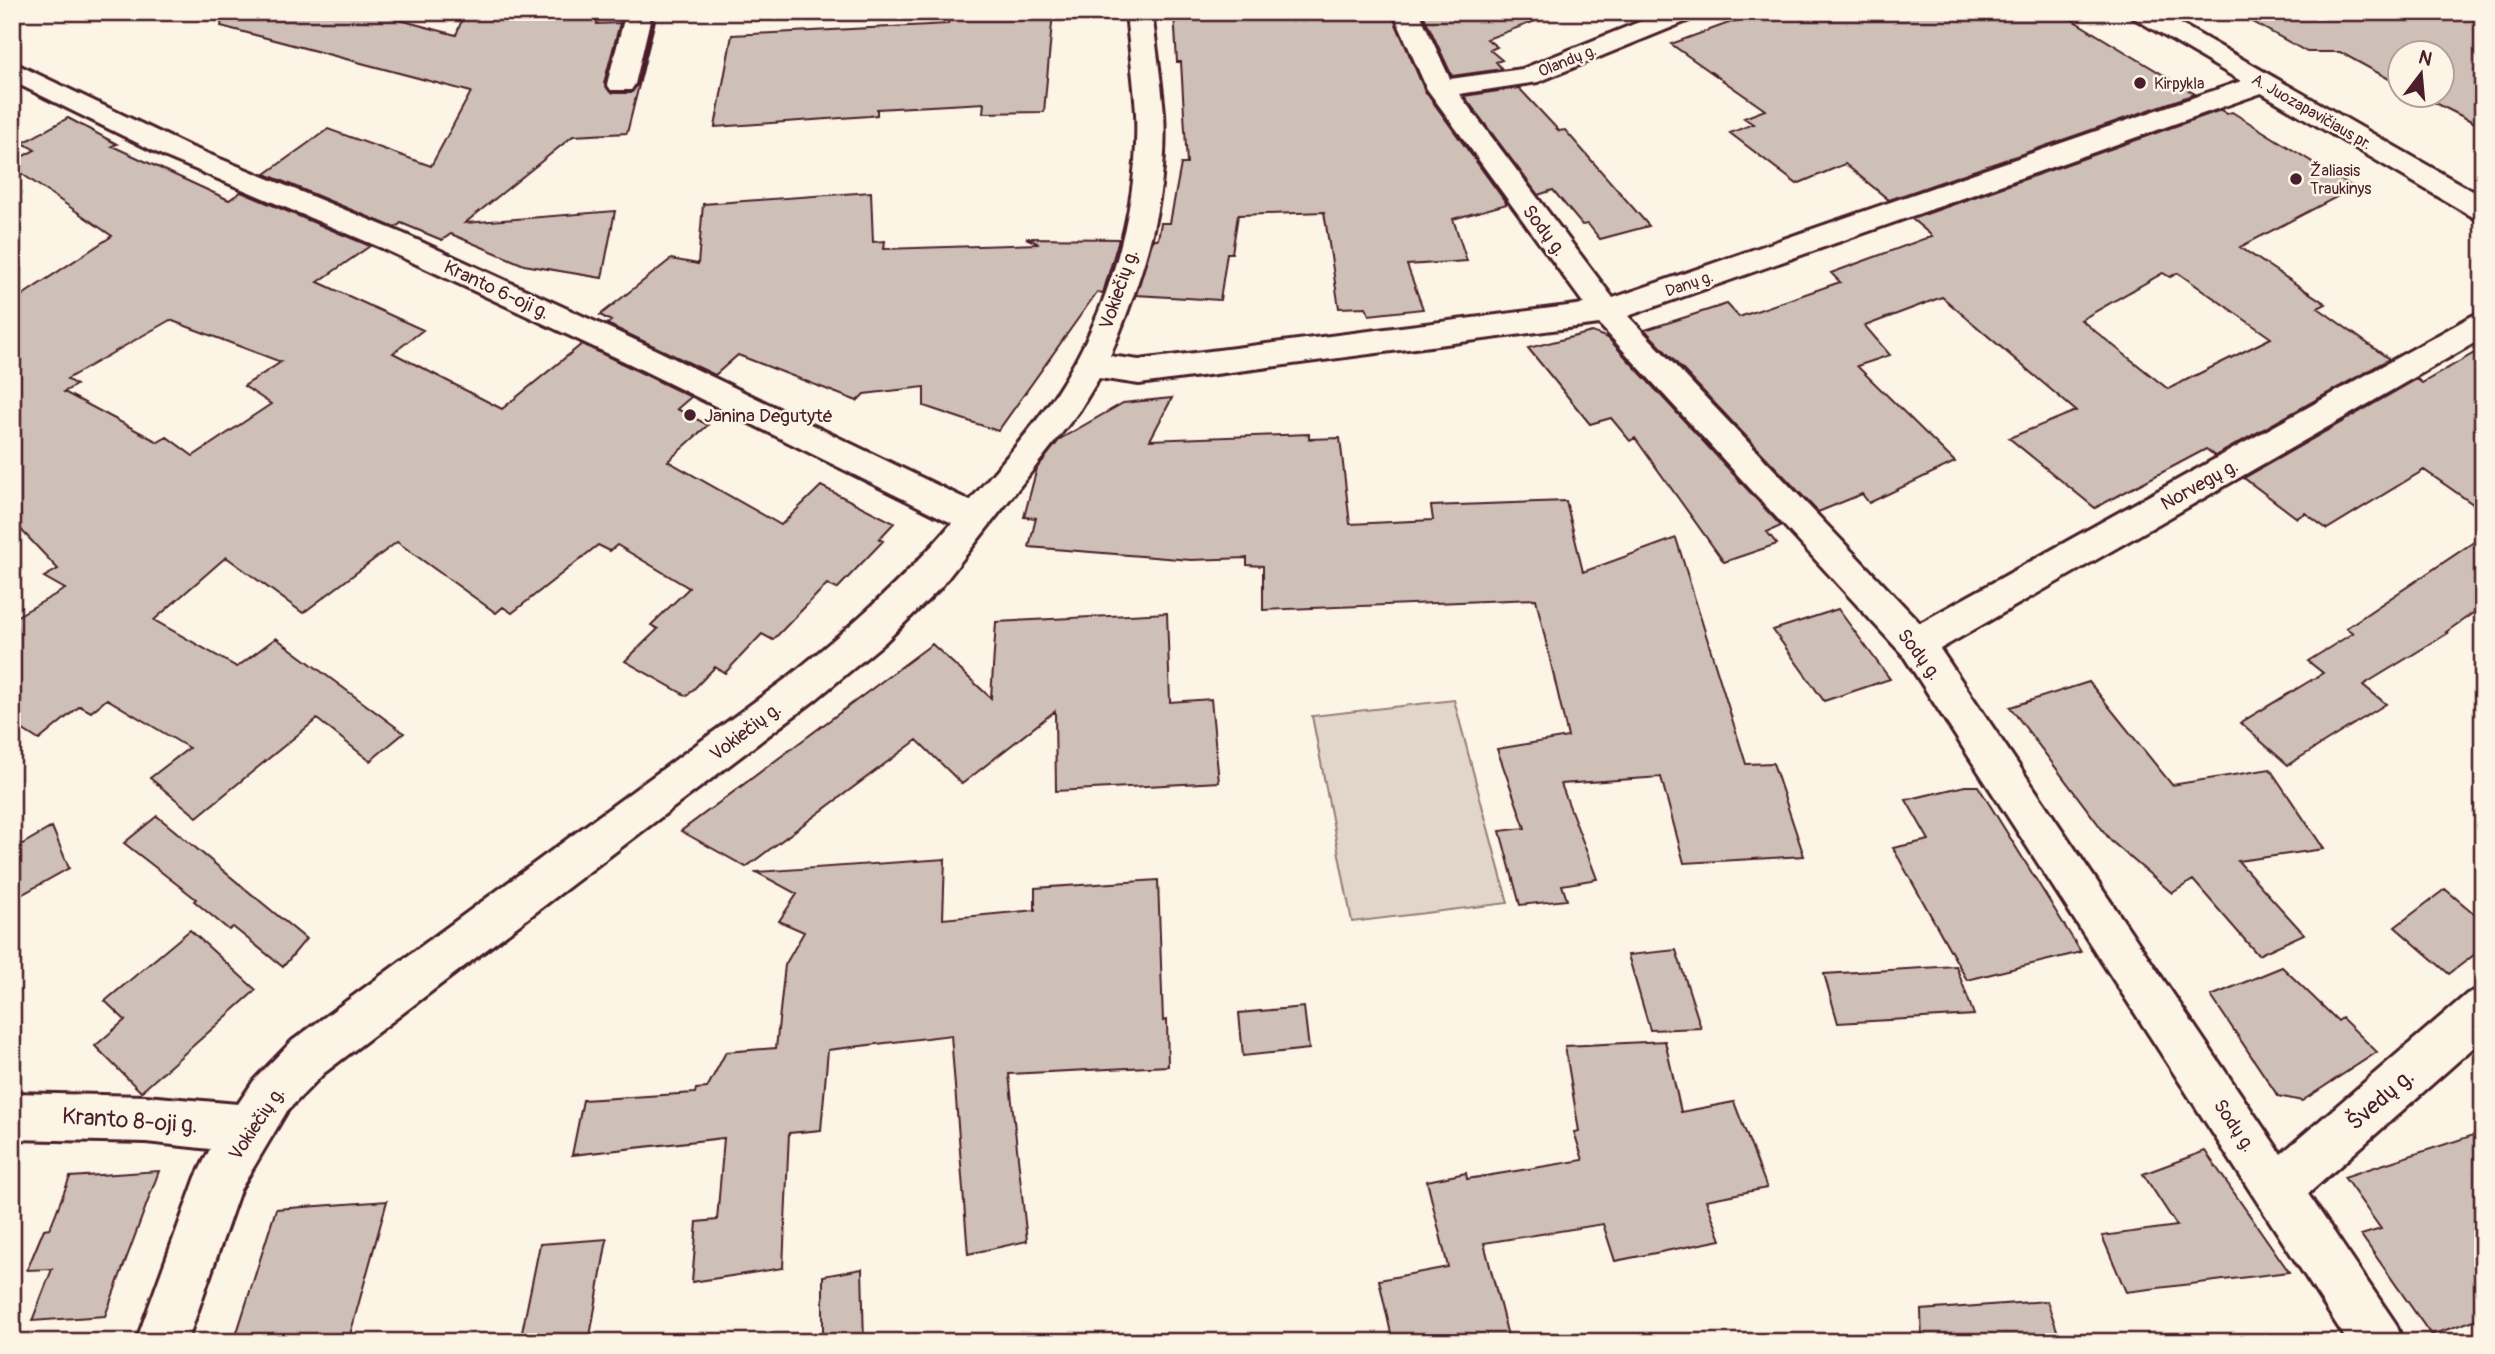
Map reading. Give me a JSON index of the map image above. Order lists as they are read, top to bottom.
{
  "streets": {
    "street": [
      "Olandų g.",
      "A. Juozapavičiaus pr.",
      "Sodų g.",
      "Danų g.",
      "Kranto 6-oji g.",
      "Vokiečių g.",
      "Norvegų g.",
      "Švedų g.",
      "Kranto 8-oji g."
    ]
  },
  "crossings": [
    ["Olandų g.", "Sodų g."],
    ["A. Juozapavičiaus pr.", "Danų g."],
    ["Sodų g.", "Danų g."],
    ["Sodų g.", "Norvegų g."],
    ["Sodų g.", "Švedų g."],
    ["Danų g.", "Vokiečių g."],
    ["Kranto 6-oji g.", "Vokiečių g."],
    ["Vokiečių g.", "Kranto 8-oji g."]
  ],
  "places": ["Kirpykla", "Žaliasis Traukinys", "Janina Degutytė"],
  "north": "top"
}
